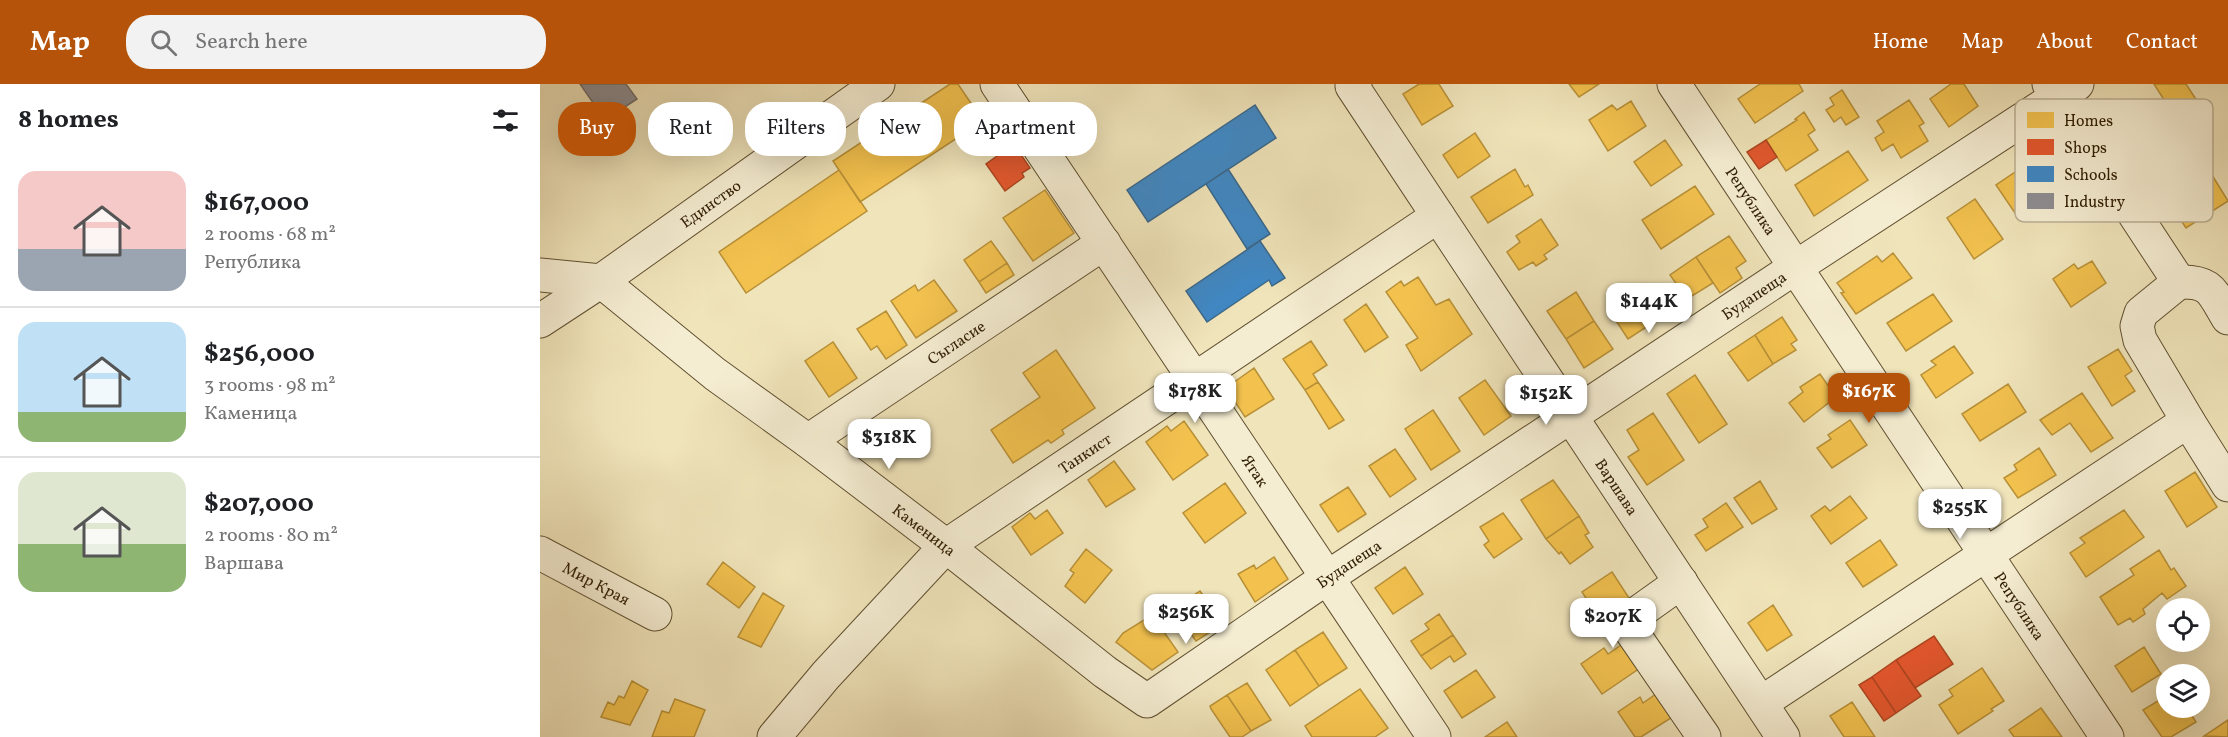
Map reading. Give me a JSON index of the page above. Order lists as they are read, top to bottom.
{
  "streets": {
    "street": [
      "Република",
      "Единство",
      "Будапеща",
      "Съгласие",
      "Танкист",
      "Ятак",
      "Варшава",
      "Каменица",
      "Мир Края"
    ]
  },
  "crossings": [
    ["Република", "Будапеща"],
    ["Единство", "Каменица"],
    ["Будапеща", "Ятак"],
    ["Будапеща", "Варшава"],
    ["Будапеща", "Каменица"],
    ["Съгласие", "Ятак"],
    ["Съгласие", "Каменица"],
    ["Танкист", "Ятак"],
    ["Танкист", "Варшава"],
    ["Танкист", "Каменица"]
  ],
  "legend": [
    "Homes",
    "Shops",
    "Schools",
    "Industry"
  ],
  "page": {
    "header": "Map",
    "search": "Search here",
    "nav": [
      "Home",
      "Map",
      "About",
      "Contact"
    ],
    "heading": "8 homes",
    "chip": [
      "Buy",
      "Rent",
      "Filters",
      "New",
      "Apartment"
    ],
    "list": [
      {
        "name": "$167,000",
        "note": "2 rooms · 68 m² · Република"
      },
      {
        "name": "$256,000",
        "note": "3 rooms · 98 m² · Каменица"
      },
      {
        "name": "$207,000",
        "note": "2 rooms · 80 m² · Варшава"
      }
    ],
    "price": [
      "$144K",
      "$178K",
      "$167K",
      "$152K",
      "$318K",
      "$255K",
      "$256K",
      "$207K"
    ]
  }
}
